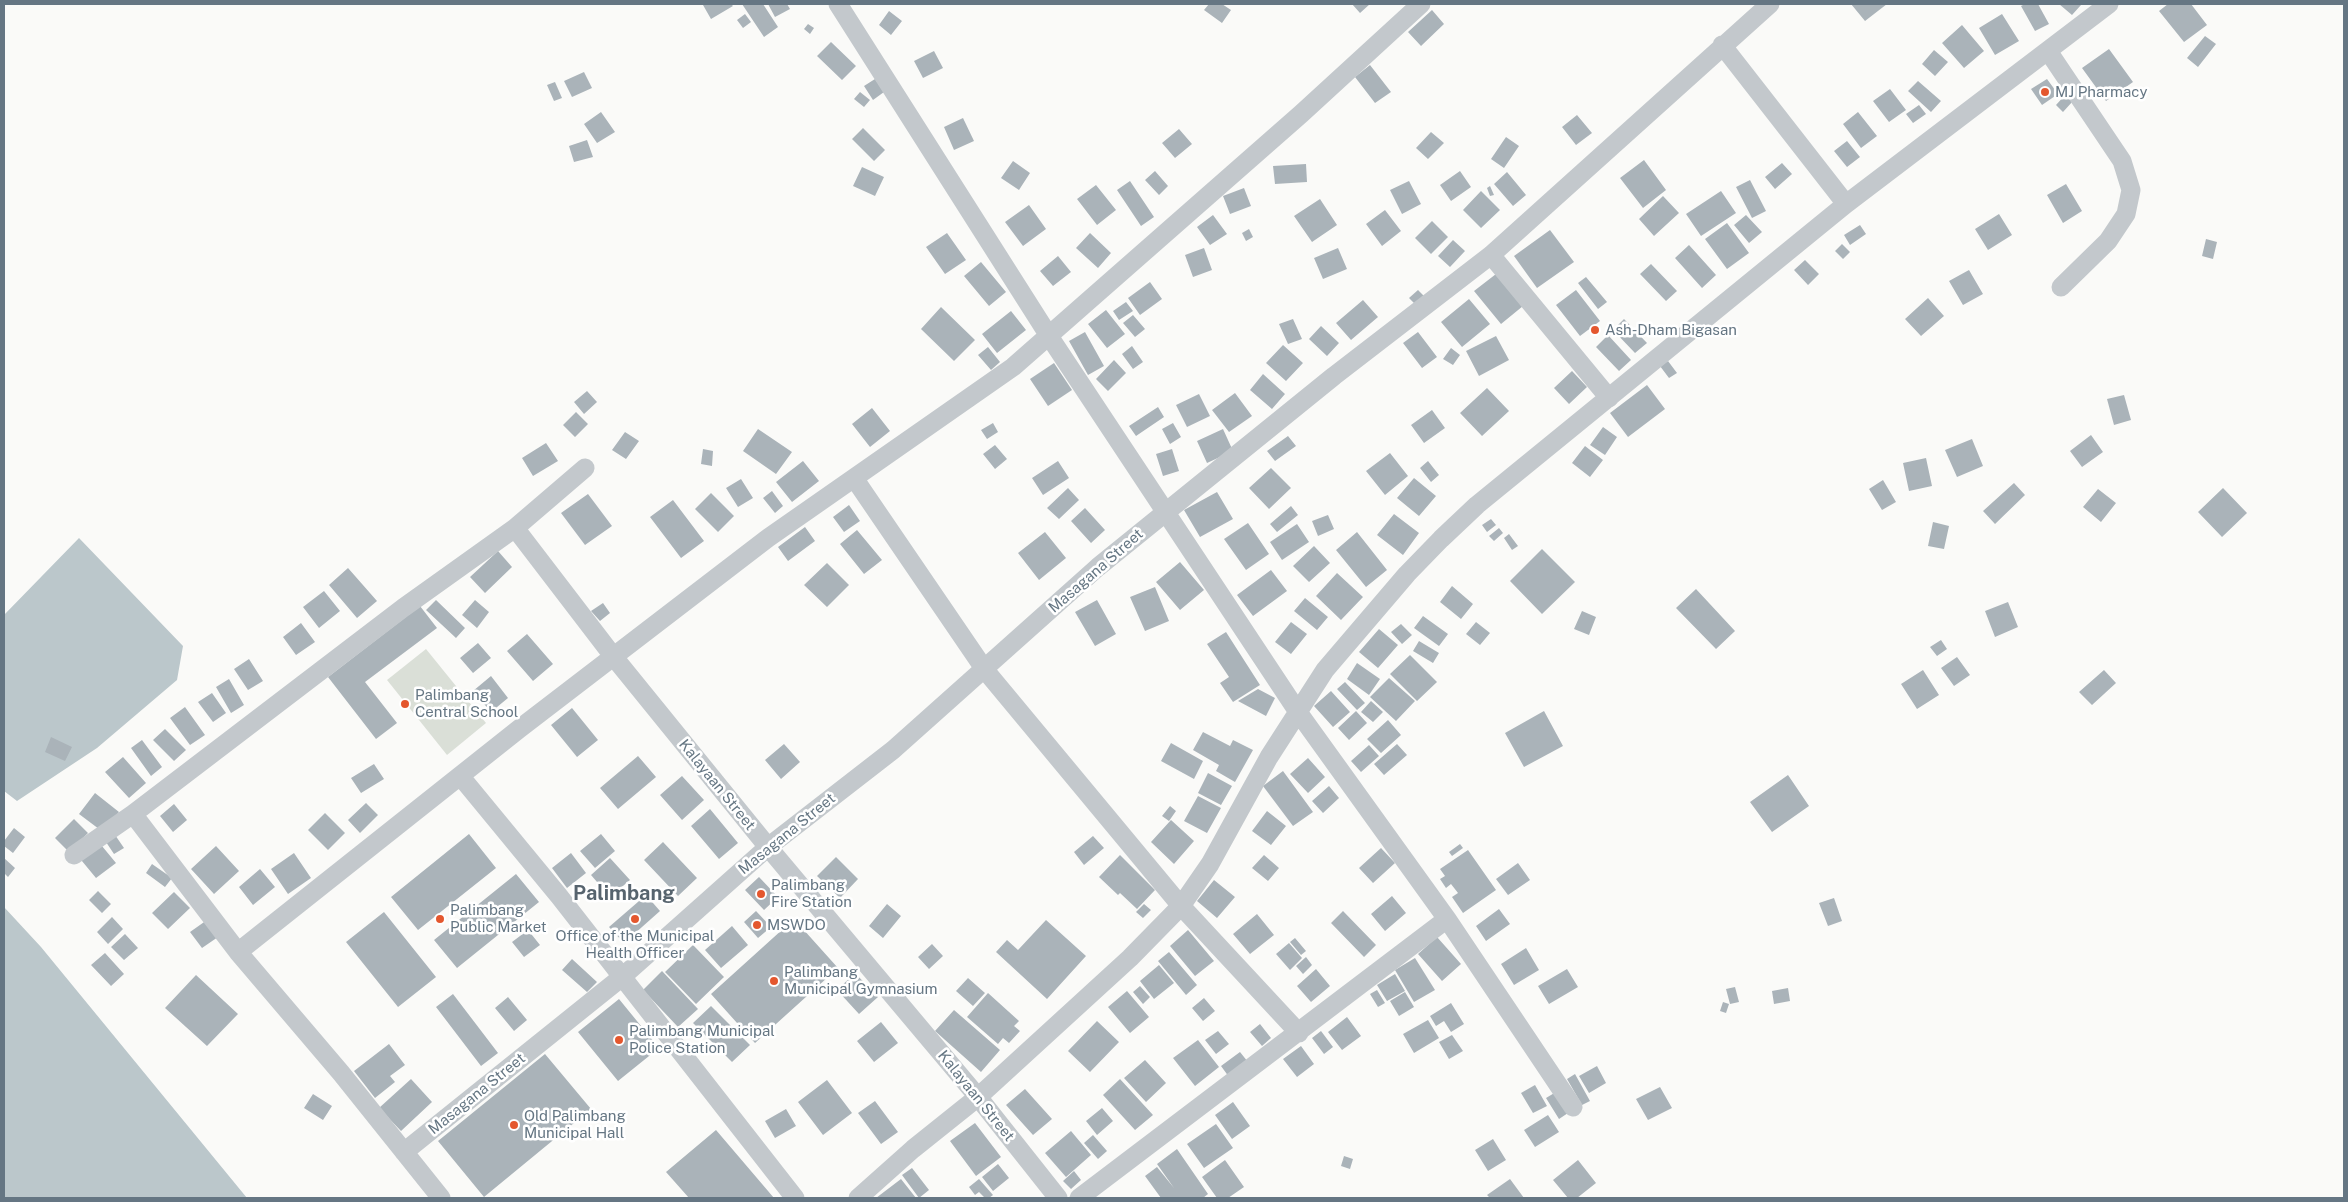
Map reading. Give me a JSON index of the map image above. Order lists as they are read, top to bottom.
{
  "streets": {
    "street": ["Masagana Street", "Kalayaan Street"]
  },
  "crossings": [
    ["Masagana Street", "Kalayaan Street"]
  ],
  "districts": ["Palimbang"],
  "places": [
    "MJ Pharmacy",
    "Ash-Dham Bigasan",
    "Palimbang Central School",
    "Palimbang Fire Station",
    "Palimbang Public Market",
    "Office of the Municipal Health Officer",
    "MSWDO",
    "Palimbang Municipal Gymnasium",
    "Palimbang Municipal Police Station",
    "Old Palimbang Municipal Hall"
  ]
}
